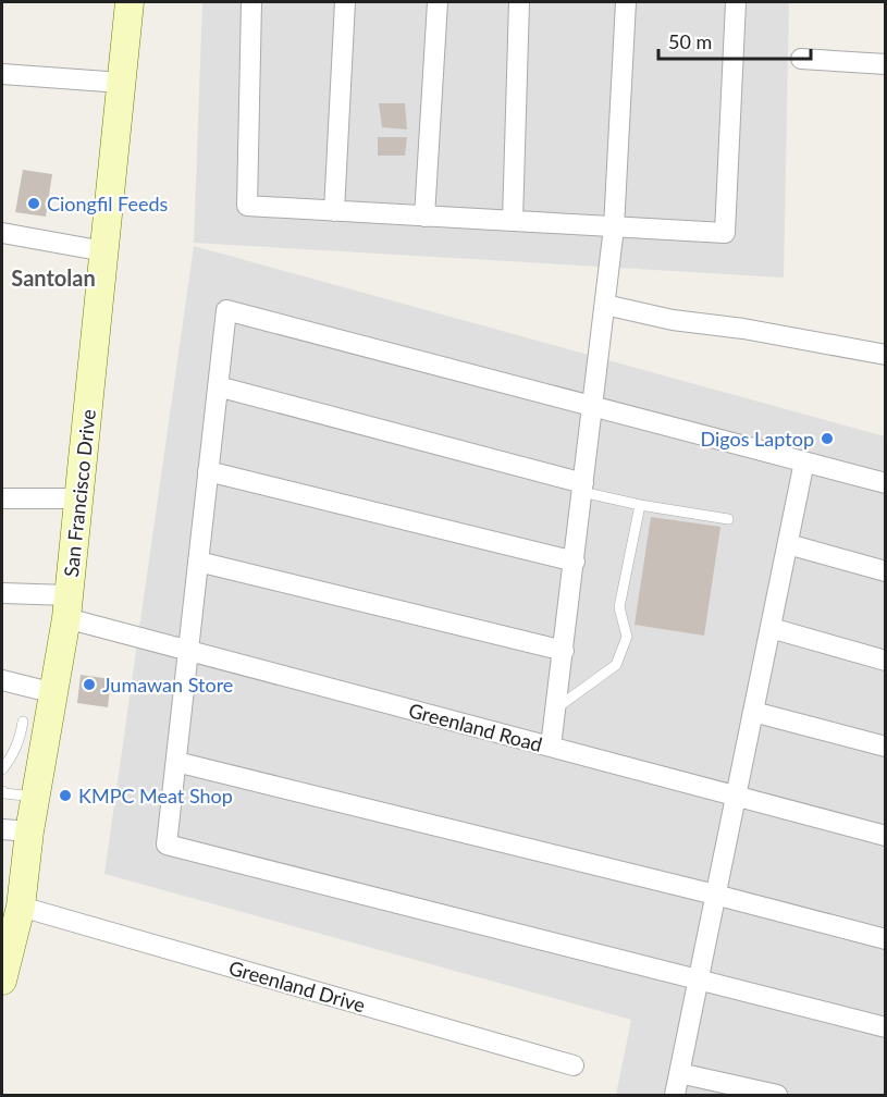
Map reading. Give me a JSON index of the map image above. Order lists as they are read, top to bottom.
{
  "streets": {
    "street": ["San Francisco Drive", "Greenland Road", "Greenland Drive"]
  },
  "crossings": [
    ["San Francisco Drive", "Greenland Road"],
    ["San Francisco Drive", "Greenland Drive"]
  ],
  "districts": ["Santolan"],
  "places": [
    "Ciongfil Feeds",
    "Digos Laptop",
    "Jumawan Store",
    "KMPC Meat Shop"
  ],
  "scale_bar": "50 m"
}
